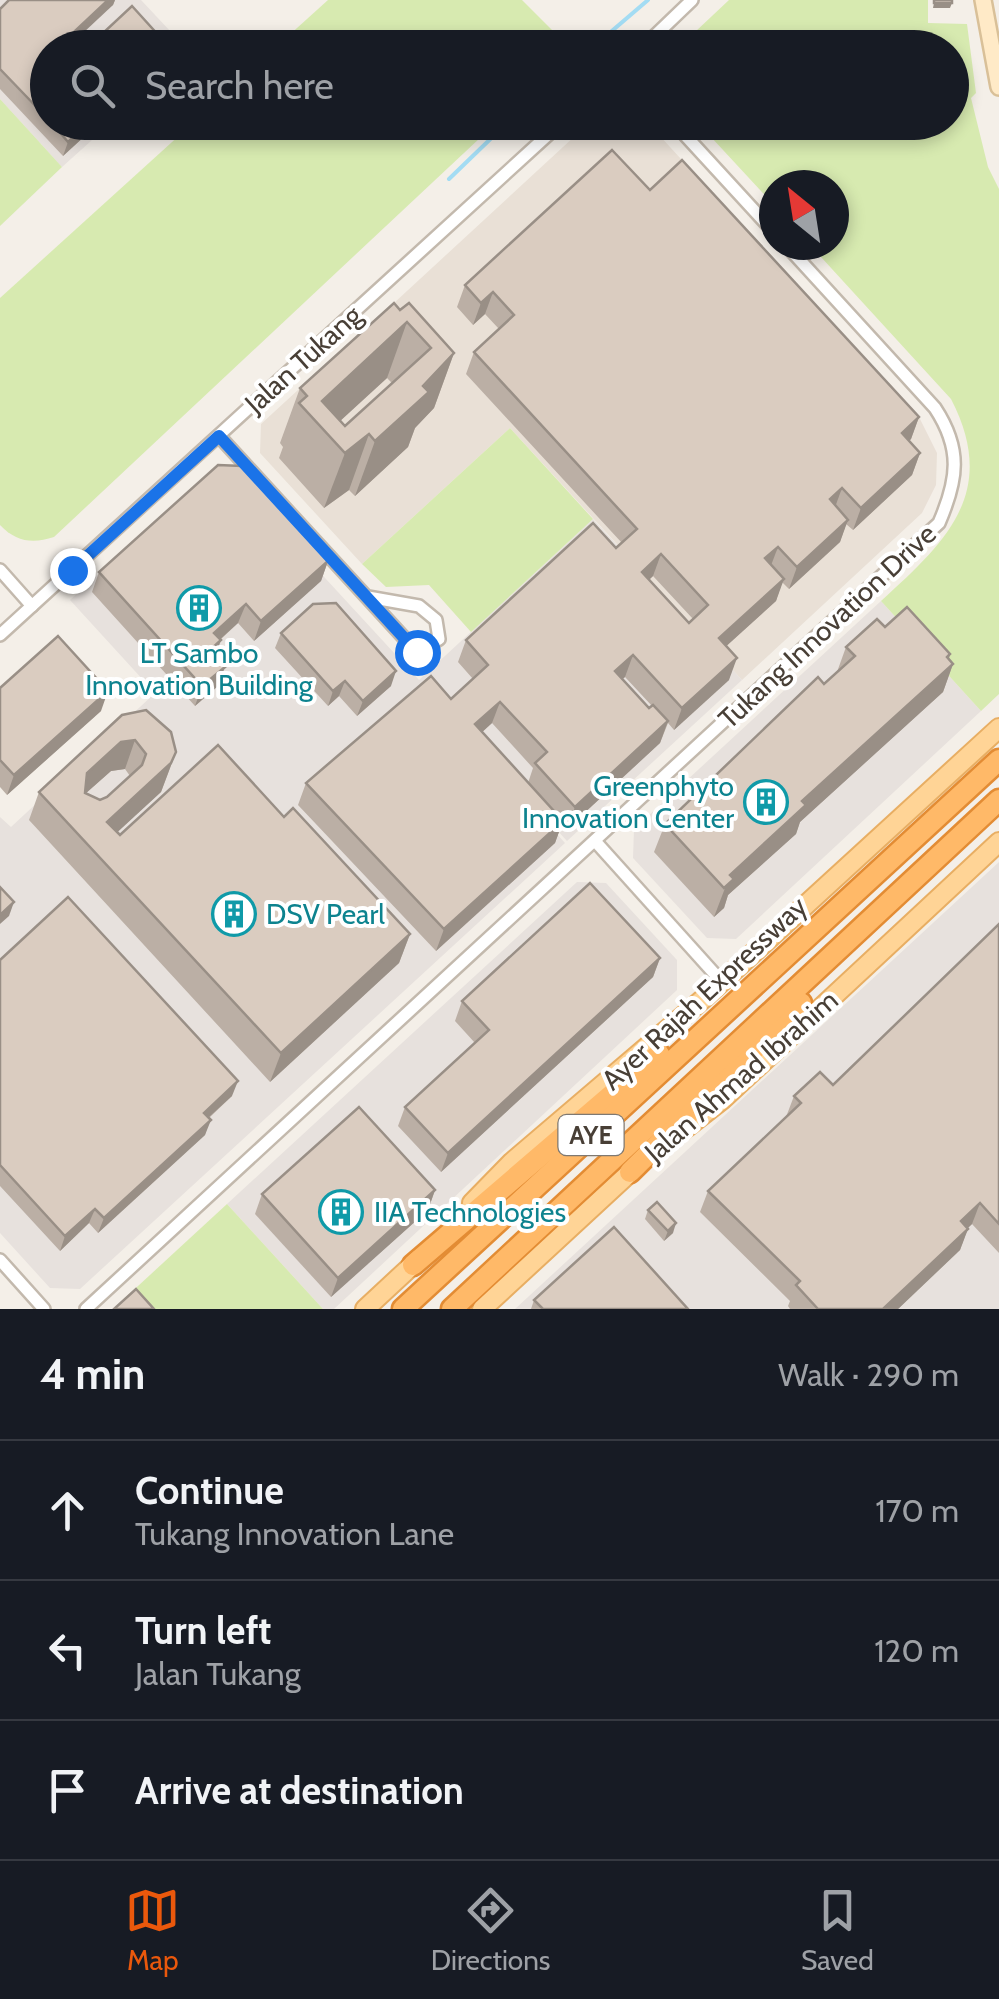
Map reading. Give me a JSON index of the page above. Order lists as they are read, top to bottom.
{
  "streets": {
    "highway": ["Ayer Rajah Expressway", "AYE"],
    "main road": ["Jalan Ahmad Ibrahim"],
    "street": ["Jalan Tukang", "Tukang Innovation Drive"]
  },
  "places": {
    "building": [
      "LT Sambo Innovation Building",
      "Greenphyto Innovation Center",
      "DSV Pearl",
      "IIA Technologies"
    ]
  },
  "north": "top left",
  "page": {
    "search": "Search here",
    "heading": ["4 min", "Walk · 290 m"],
    "list": [
      ["Continue", "Tukang Innovation Lane", "170 m"],
      ["Turn left", "Jalan Tukang", "120 m"],
      "Arrive at destination"
    ],
    "nav": ["Map", "Directions", "Saved"]
  }
}
